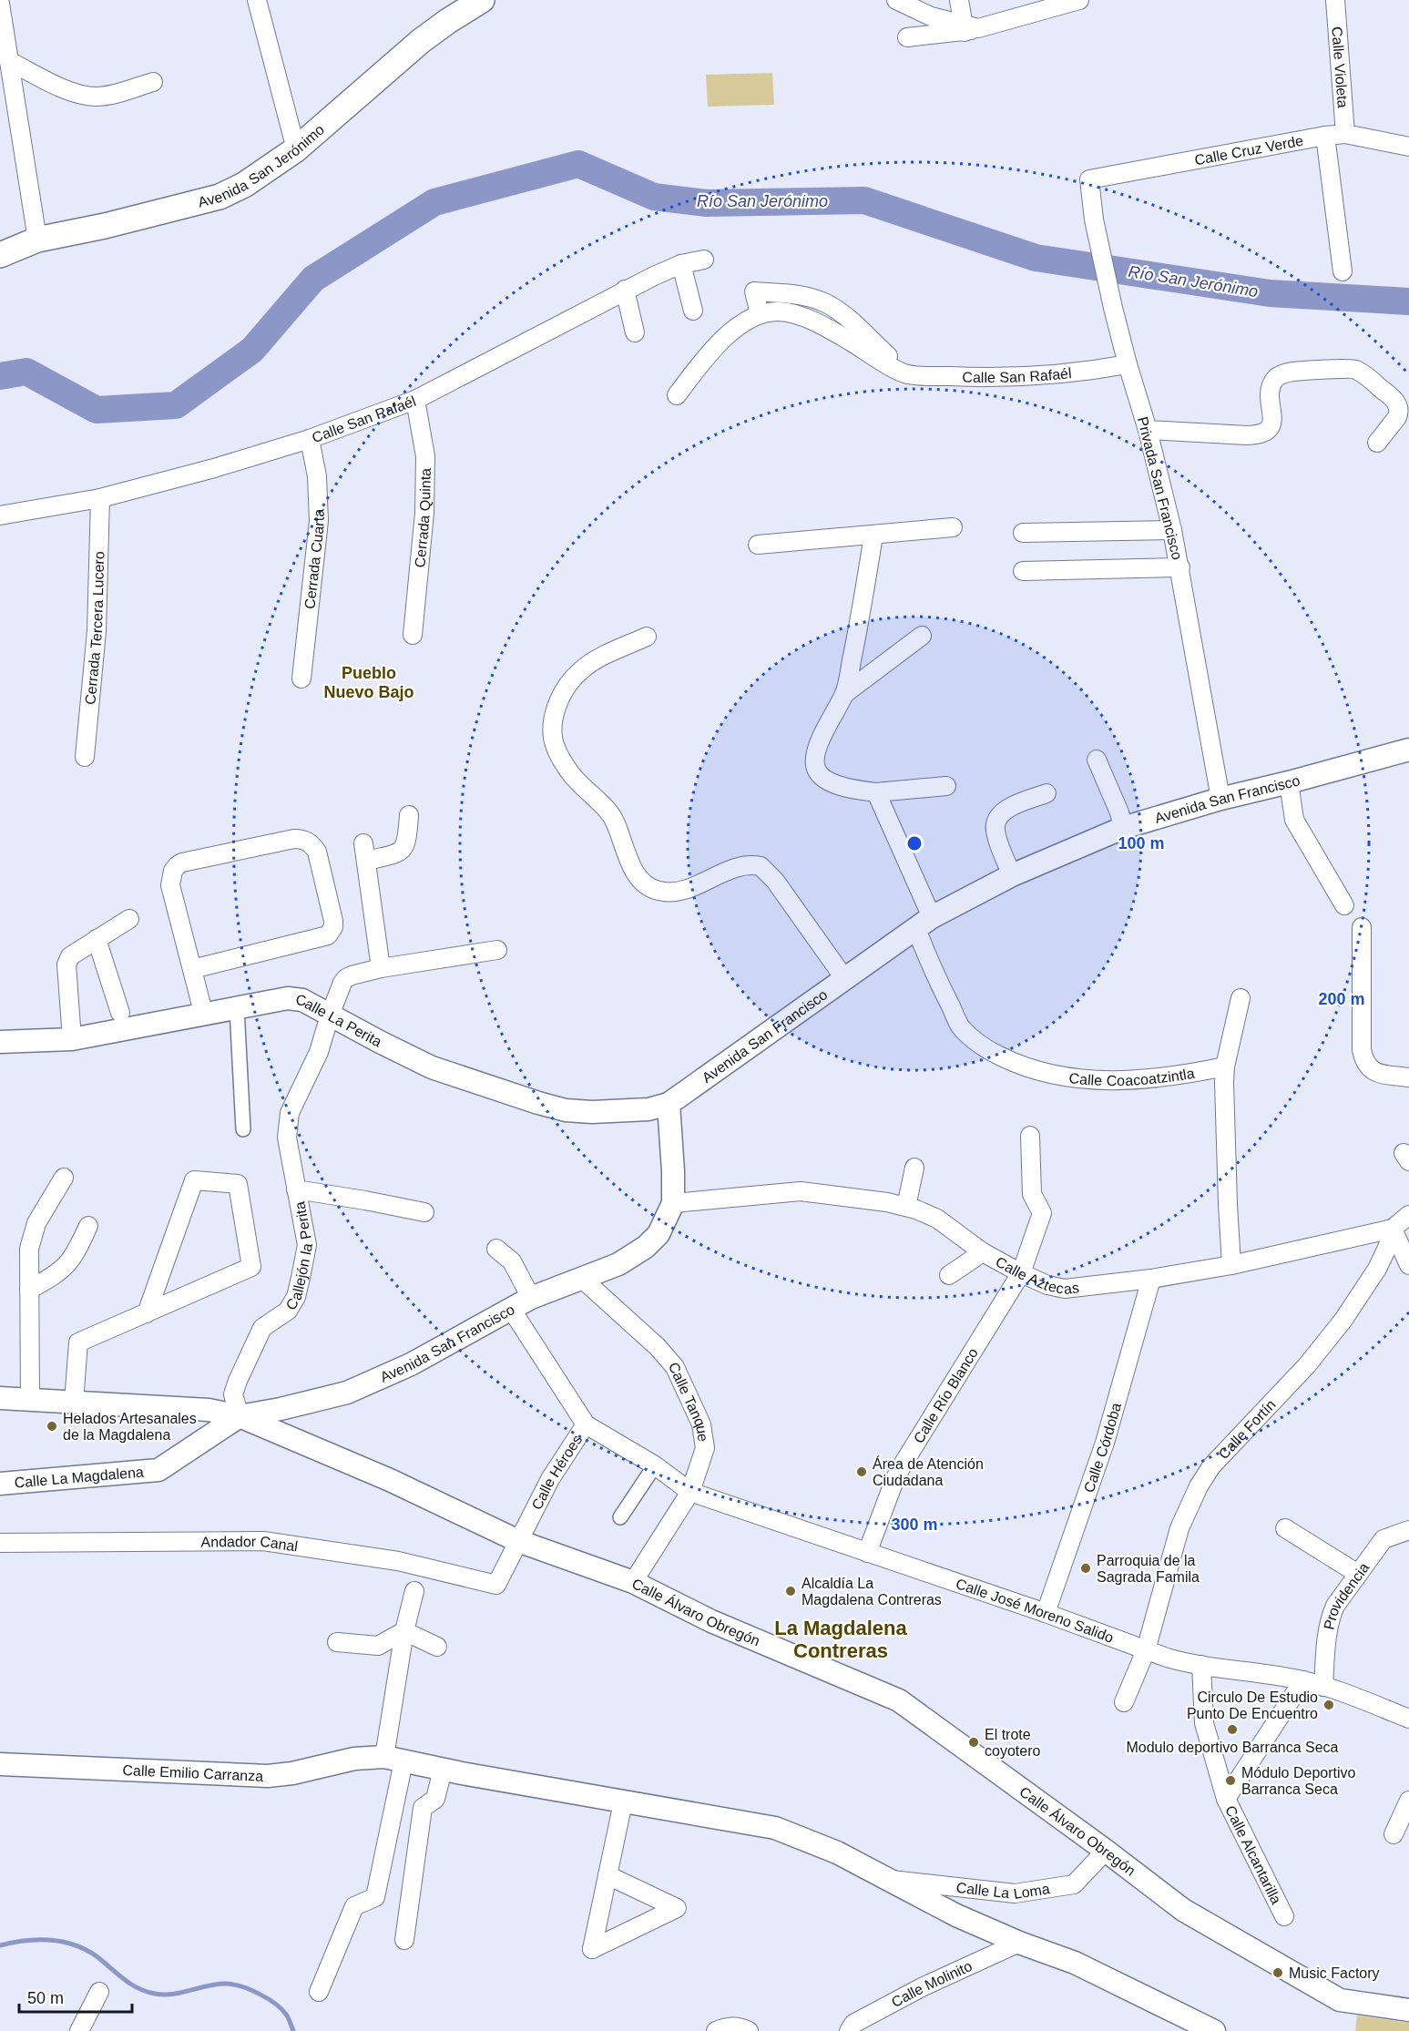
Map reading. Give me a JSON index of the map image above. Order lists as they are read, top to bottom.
{
  "streets": {
    "main road": ["Avenida San Jerónimo"],
    "street": [
      "Calle Violeta",
      "Calle Cruz Verde",
      "Calle San Rafaél",
      "Privada San Francisco",
      "Cerrada Quinta",
      "Cerrada Cuarta",
      "Cerrada Tercera Lucero",
      "Avenida San Francisco",
      "Calle La Perita",
      "Calle Coacoatzintla",
      "Callejón la Perita",
      "Calle Aztecas",
      "Calle Río Blanco",
      "Calle Tanque",
      "Calle Fortín",
      "Calle Córdoba",
      "Calle Héroes",
      "Calle La Magdalena",
      "Andador Canal",
      "Providencia",
      "Calle José Moreno Salido",
      "Calle Álvaro Obregón",
      "Calle Emilio Carranza",
      "Calle Alcantarilla",
      "Calle La Loma",
      "Calle Molinito"
    ]
  },
  "crossings": [
    ["Calle Violeta", "Calle Cruz Verde"],
    ["Calle Cruz Verde", "Privada San Francisco"],
    ["Calle San Rafaél", "Privada San Francisco"],
    ["Calle San Rafaél", "Cerrada Quinta"],
    ["Calle San Rafaél", "Cerrada Cuarta"],
    ["Calle San Rafaél", "Cerrada Tercera Lucero"],
    ["Privada San Francisco", "Avenida San Francisco"],
    ["Avenida San Francisco", "Calle La Perita"],
    ["Avenida San Francisco", "Calle Coacoatzintla"],
    ["Avenida San Francisco", "Callejón la Perita"],
    ["Avenida San Francisco", "Calle Aztecas"],
    ["Avenida San Francisco", "Calle Tanque"],
    ["Avenida San Francisco", "Calle Héroes"],
    ["Avenida San Francisco", "Calle La Magdalena"],
    ["Avenida San Francisco", "Calle Álvaro Obregón"],
    ["Calle La Perita", "Callejón la Perita"],
    ["Callejón la Perita", "Calle La Magdalena"],
    ["Callejón la Perita", "Calle Álvaro Obregón"],
    ["Calle Aztecas", "Calle Río Blanco"],
    ["Calle Aztecas", "Calle Fortín"],
    ["Calle Aztecas", "Calle Córdoba"],
    ["Calle Río Blanco", "Calle José Moreno Salido"],
    ["Calle Tanque", "Calle José Moreno Salido"],
    ["Calle Tanque", "Calle Álvaro Obregón"],
    ["Calle Fortín", "Calle José Moreno Salido"],
    ["Calle Córdoba", "Calle José Moreno Salido"],
    ["Calle Héroes", "Andador Canal"],
    ["Calle Héroes", "Calle José Moreno Salido"],
    ["Calle Héroes", "Calle Álvaro Obregón"],
    ["Calle La Magdalena", "Calle Álvaro Obregón"],
    ["Providencia", "Calle José Moreno Salido"],
    ["Calle José Moreno Salido", "Calle Alcantarilla"],
    ["Calle Álvaro Obregón", "Calle La Loma"],
    ["Calle Emilio Carranza", "Calle La Loma"],
    ["Calle Emilio Carranza", "Calle Molinito"]
  ],
  "districts": ["Pueblo Nuevo Bajo", "La Magdalena Contreras"],
  "water": ["Río San Jerónimo"],
  "places": [
    "Helados Artesanales de la Magdalena",
    "Área de Atención Ciudadana",
    "Parroquia de la Sagrada Famila",
    "Alcaldía La Magdalena Contreras",
    "Circulo De Estudio Punto De Encuentro",
    "Modulo deportivo Barranca Seca",
    "El trote coyotero",
    "Módulo Deportivo Barranca Seca",
    "Music Factory"
  ],
  "scale_bar": "50 m",
  "rings": ["100 m", "200 m", "300 m"]
}
